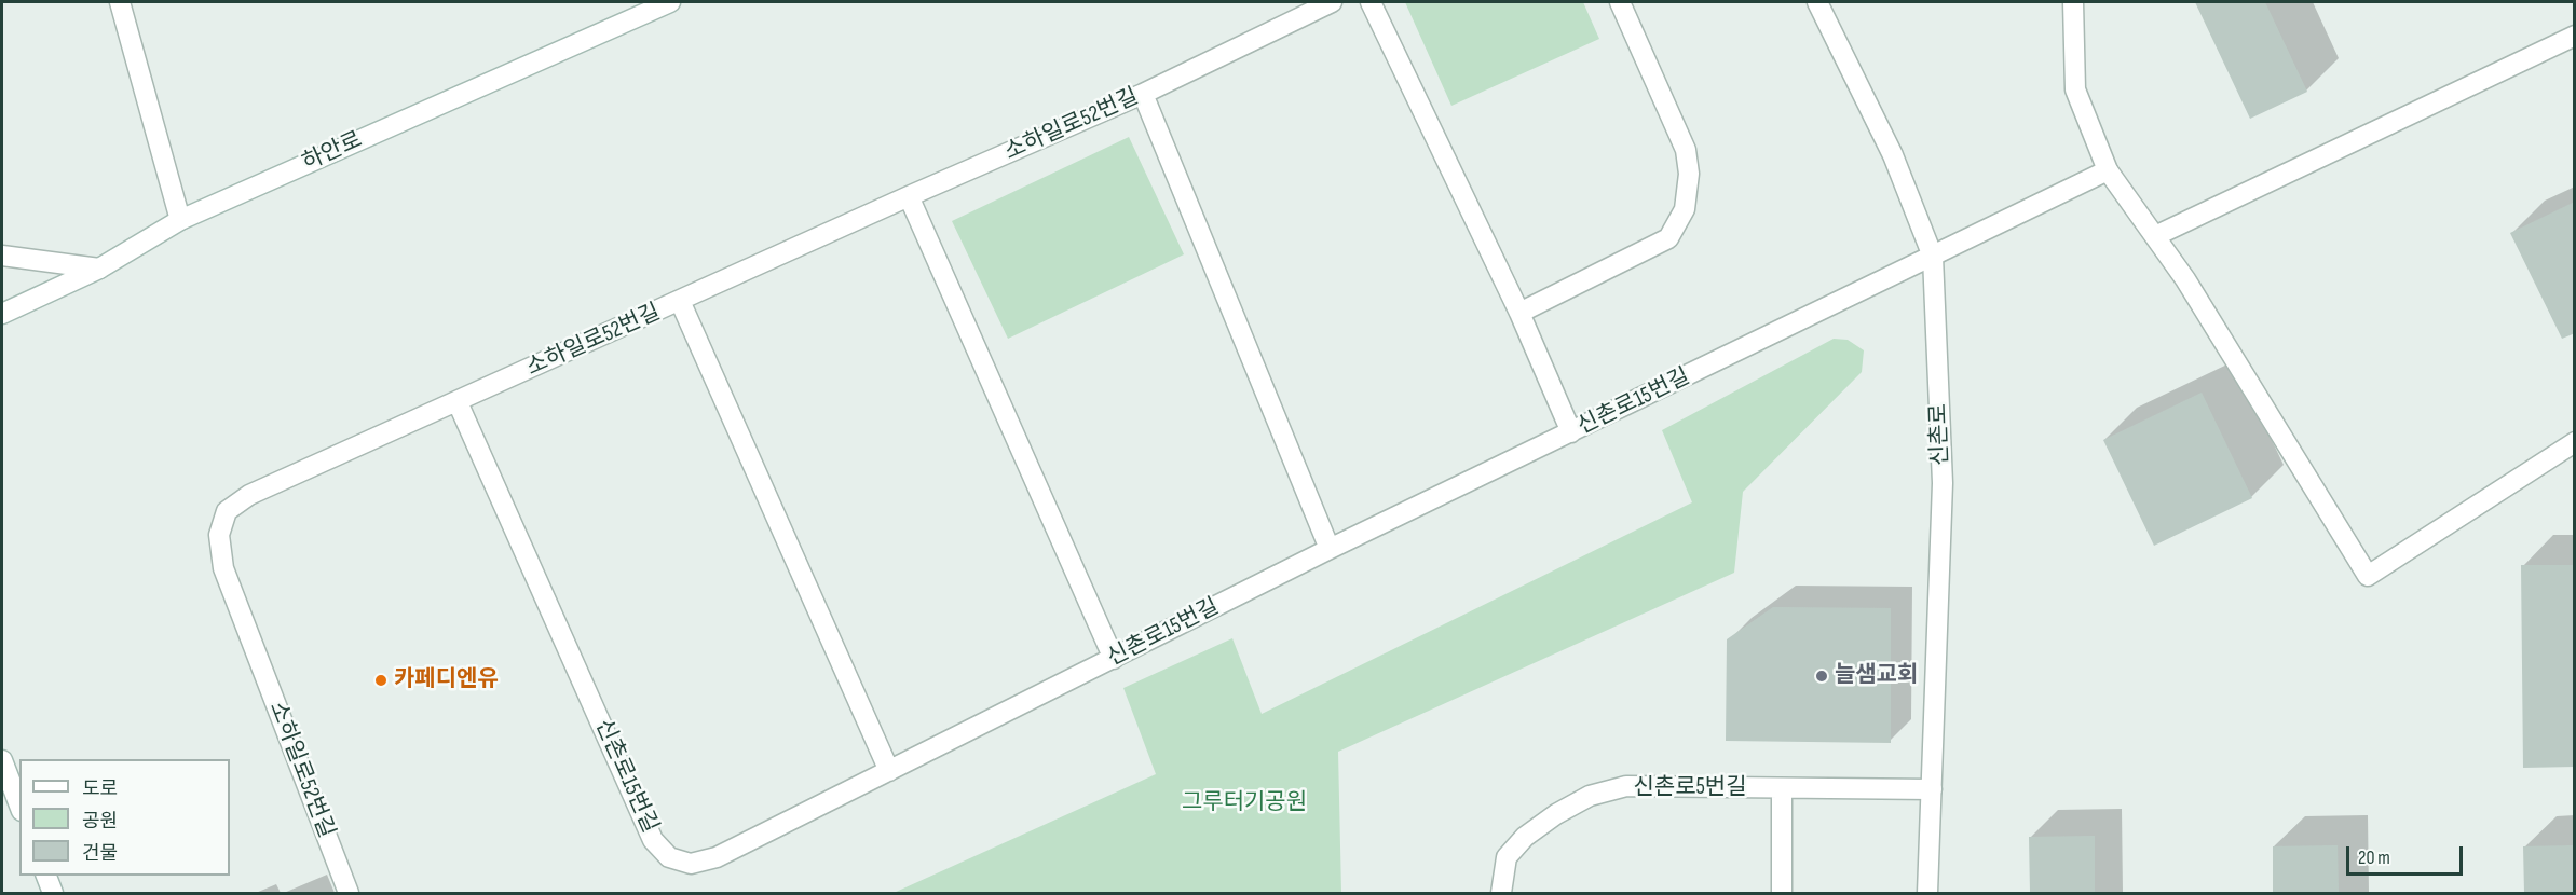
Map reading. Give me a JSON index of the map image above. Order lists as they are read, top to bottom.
{
  "streets": {
    "street": [
      "소하일로52번길",
      "하안로",
      "신촌로15번길",
      "신촌로",
      "신촌로5번길"
    ]
  },
  "crossings": [
    ["소하일로52번길", "신촌로15번길"],
    ["신촌로15번길", "신촌로"],
    ["신촌로", "신촌로5번길"]
  ],
  "parks": ["그루터기공원"],
  "places": ["늘샘교회", "카페디엔유"],
  "legend": ["도로", "공원", "건물"],
  "scale_bar": "20 m"
}
